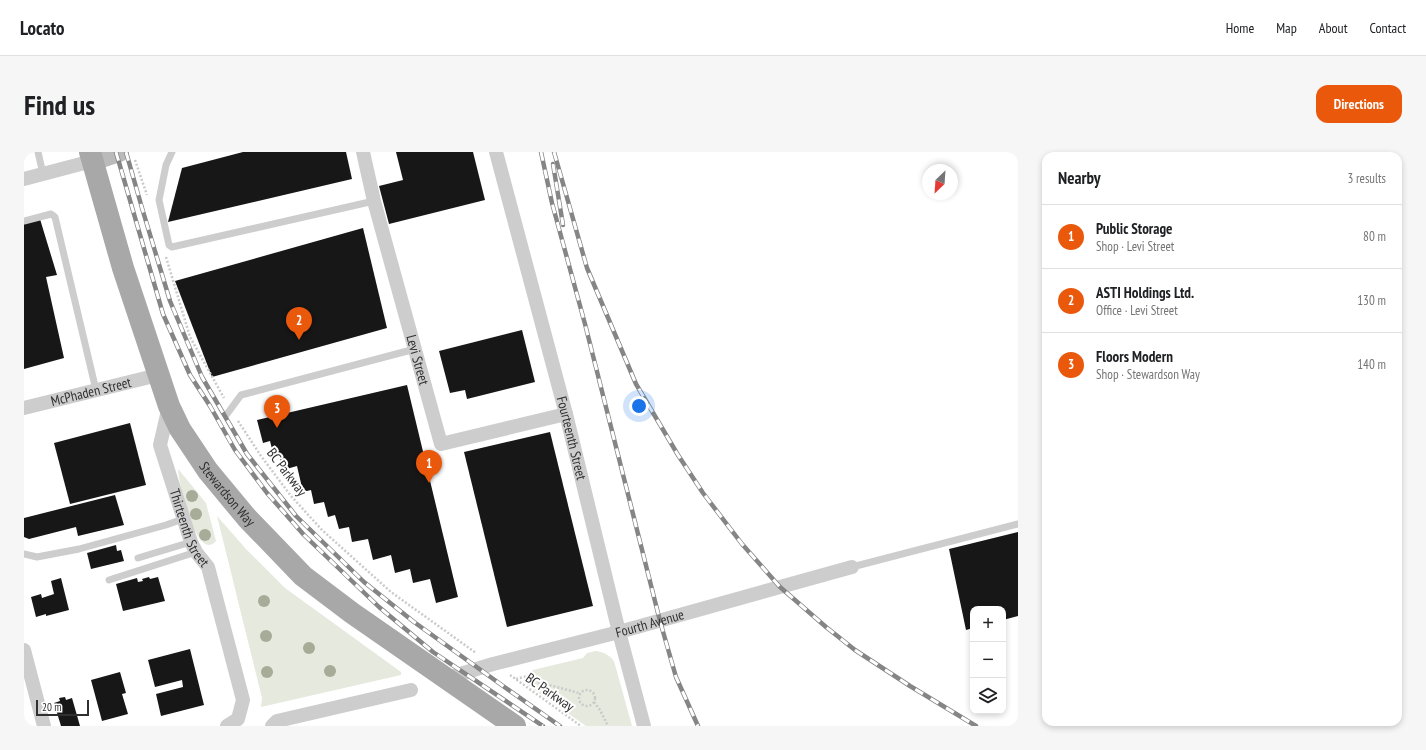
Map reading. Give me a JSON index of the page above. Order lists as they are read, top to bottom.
{
  "streets": {
    "main road": ["Stewardson Way"],
    "street": [
      "Levi Street",
      "McPhaden Street",
      "Fourteenth Street",
      "Thirteenth Street",
      "Fourth Avenue"
    ],
    "path": ["BC Parkway"]
  },
  "crossings": [
    ["Levi Street", "Fourteenth Street"],
    ["McPhaden Street", "Stewardson Way"],
    ["Fourteenth Street", "Fourth Avenue"],
    ["Stewardson Way", "Thirteenth Street"],
    ["Stewardson Way", "Fourth Avenue"]
  ],
  "scale_bar": "20 m",
  "north": "bottom left",
  "page": {
    "header": "Locato",
    "nav": [
      "Home",
      "Map",
      "About",
      "Contact"
    ],
    "buttons": "Directions",
    "title": "Find us",
    "heading": ["Nearby", "3 results"],
    "list": [
      {
        "mark": "1",
        "name": "Public Storage",
        "note": "Shop · Levi Street",
        "value": "80 m"
      },
      {
        "mark": "2",
        "name": "ASTI Holdings Ltd.",
        "note": "Office · Levi Street",
        "value": "130 m"
      },
      {
        "mark": "3",
        "name": "Floors Modern",
        "note": "Shop · Stewardson Way",
        "value": "140 m"
      }
    ],
    "pins": ["2", "3", "1"],
    "map_buttons": ["+", "−"],
    "scale": "20 m"
  }
}
